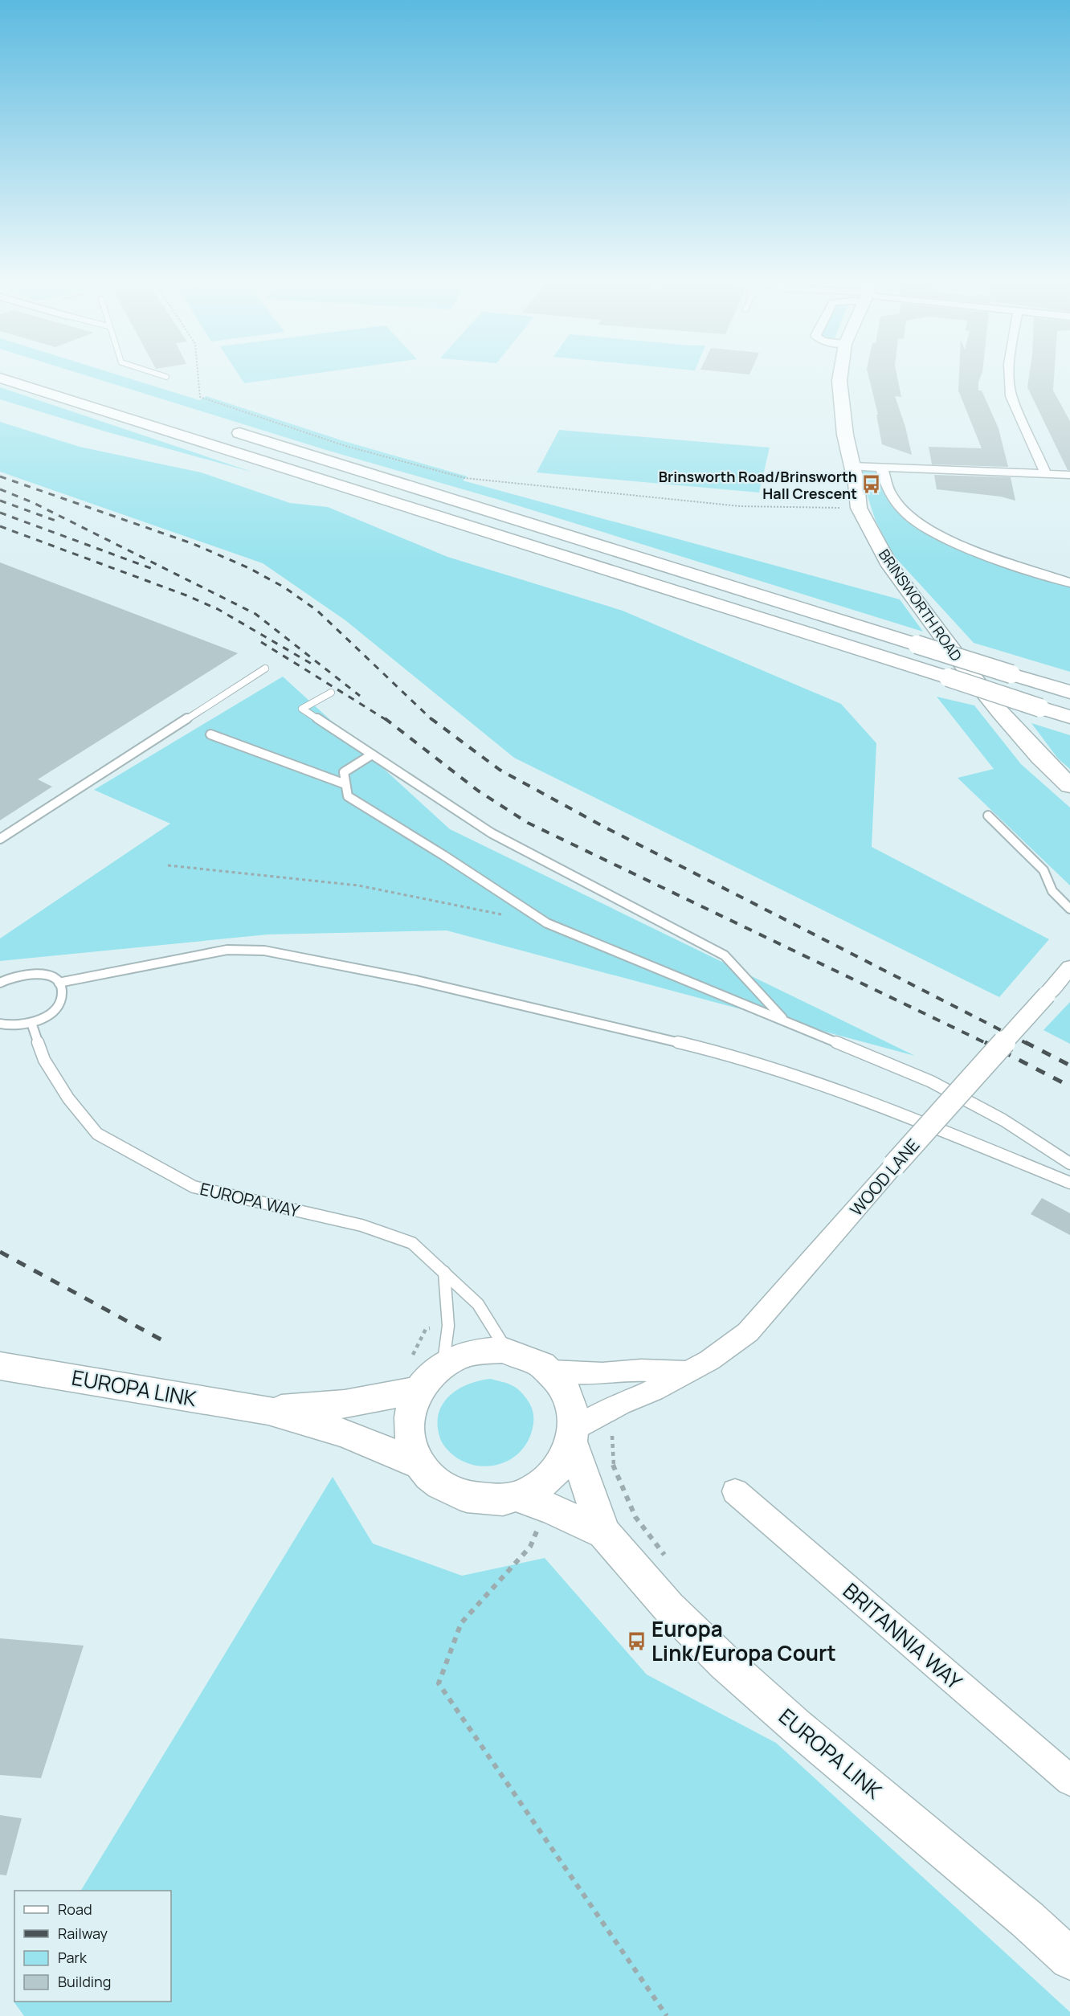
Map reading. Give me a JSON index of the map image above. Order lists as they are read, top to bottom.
{
  "streets": {
    "main road": ["BRINSWORTH ROAD"],
    "street": ["WOOD LANE", "EUROPA LINK", "BRITANNIA WAY"],
    "lane": ["EUROPA WAY"]
  },
  "crossings": [
    ["WOOD LANE", "EUROPA WAY"],
    ["WOOD LANE", "EUROPA LINK"],
    ["EUROPA WAY", "EUROPA LINK"]
  ],
  "places": {
    "bus stop": ["Brinsworth Road/Brinsworth Hall Crescent", "Europa Link/Europa Court"]
  },
  "legend": [
    "Road",
    "Railway",
    "Park",
    "Building"
  ]
}
